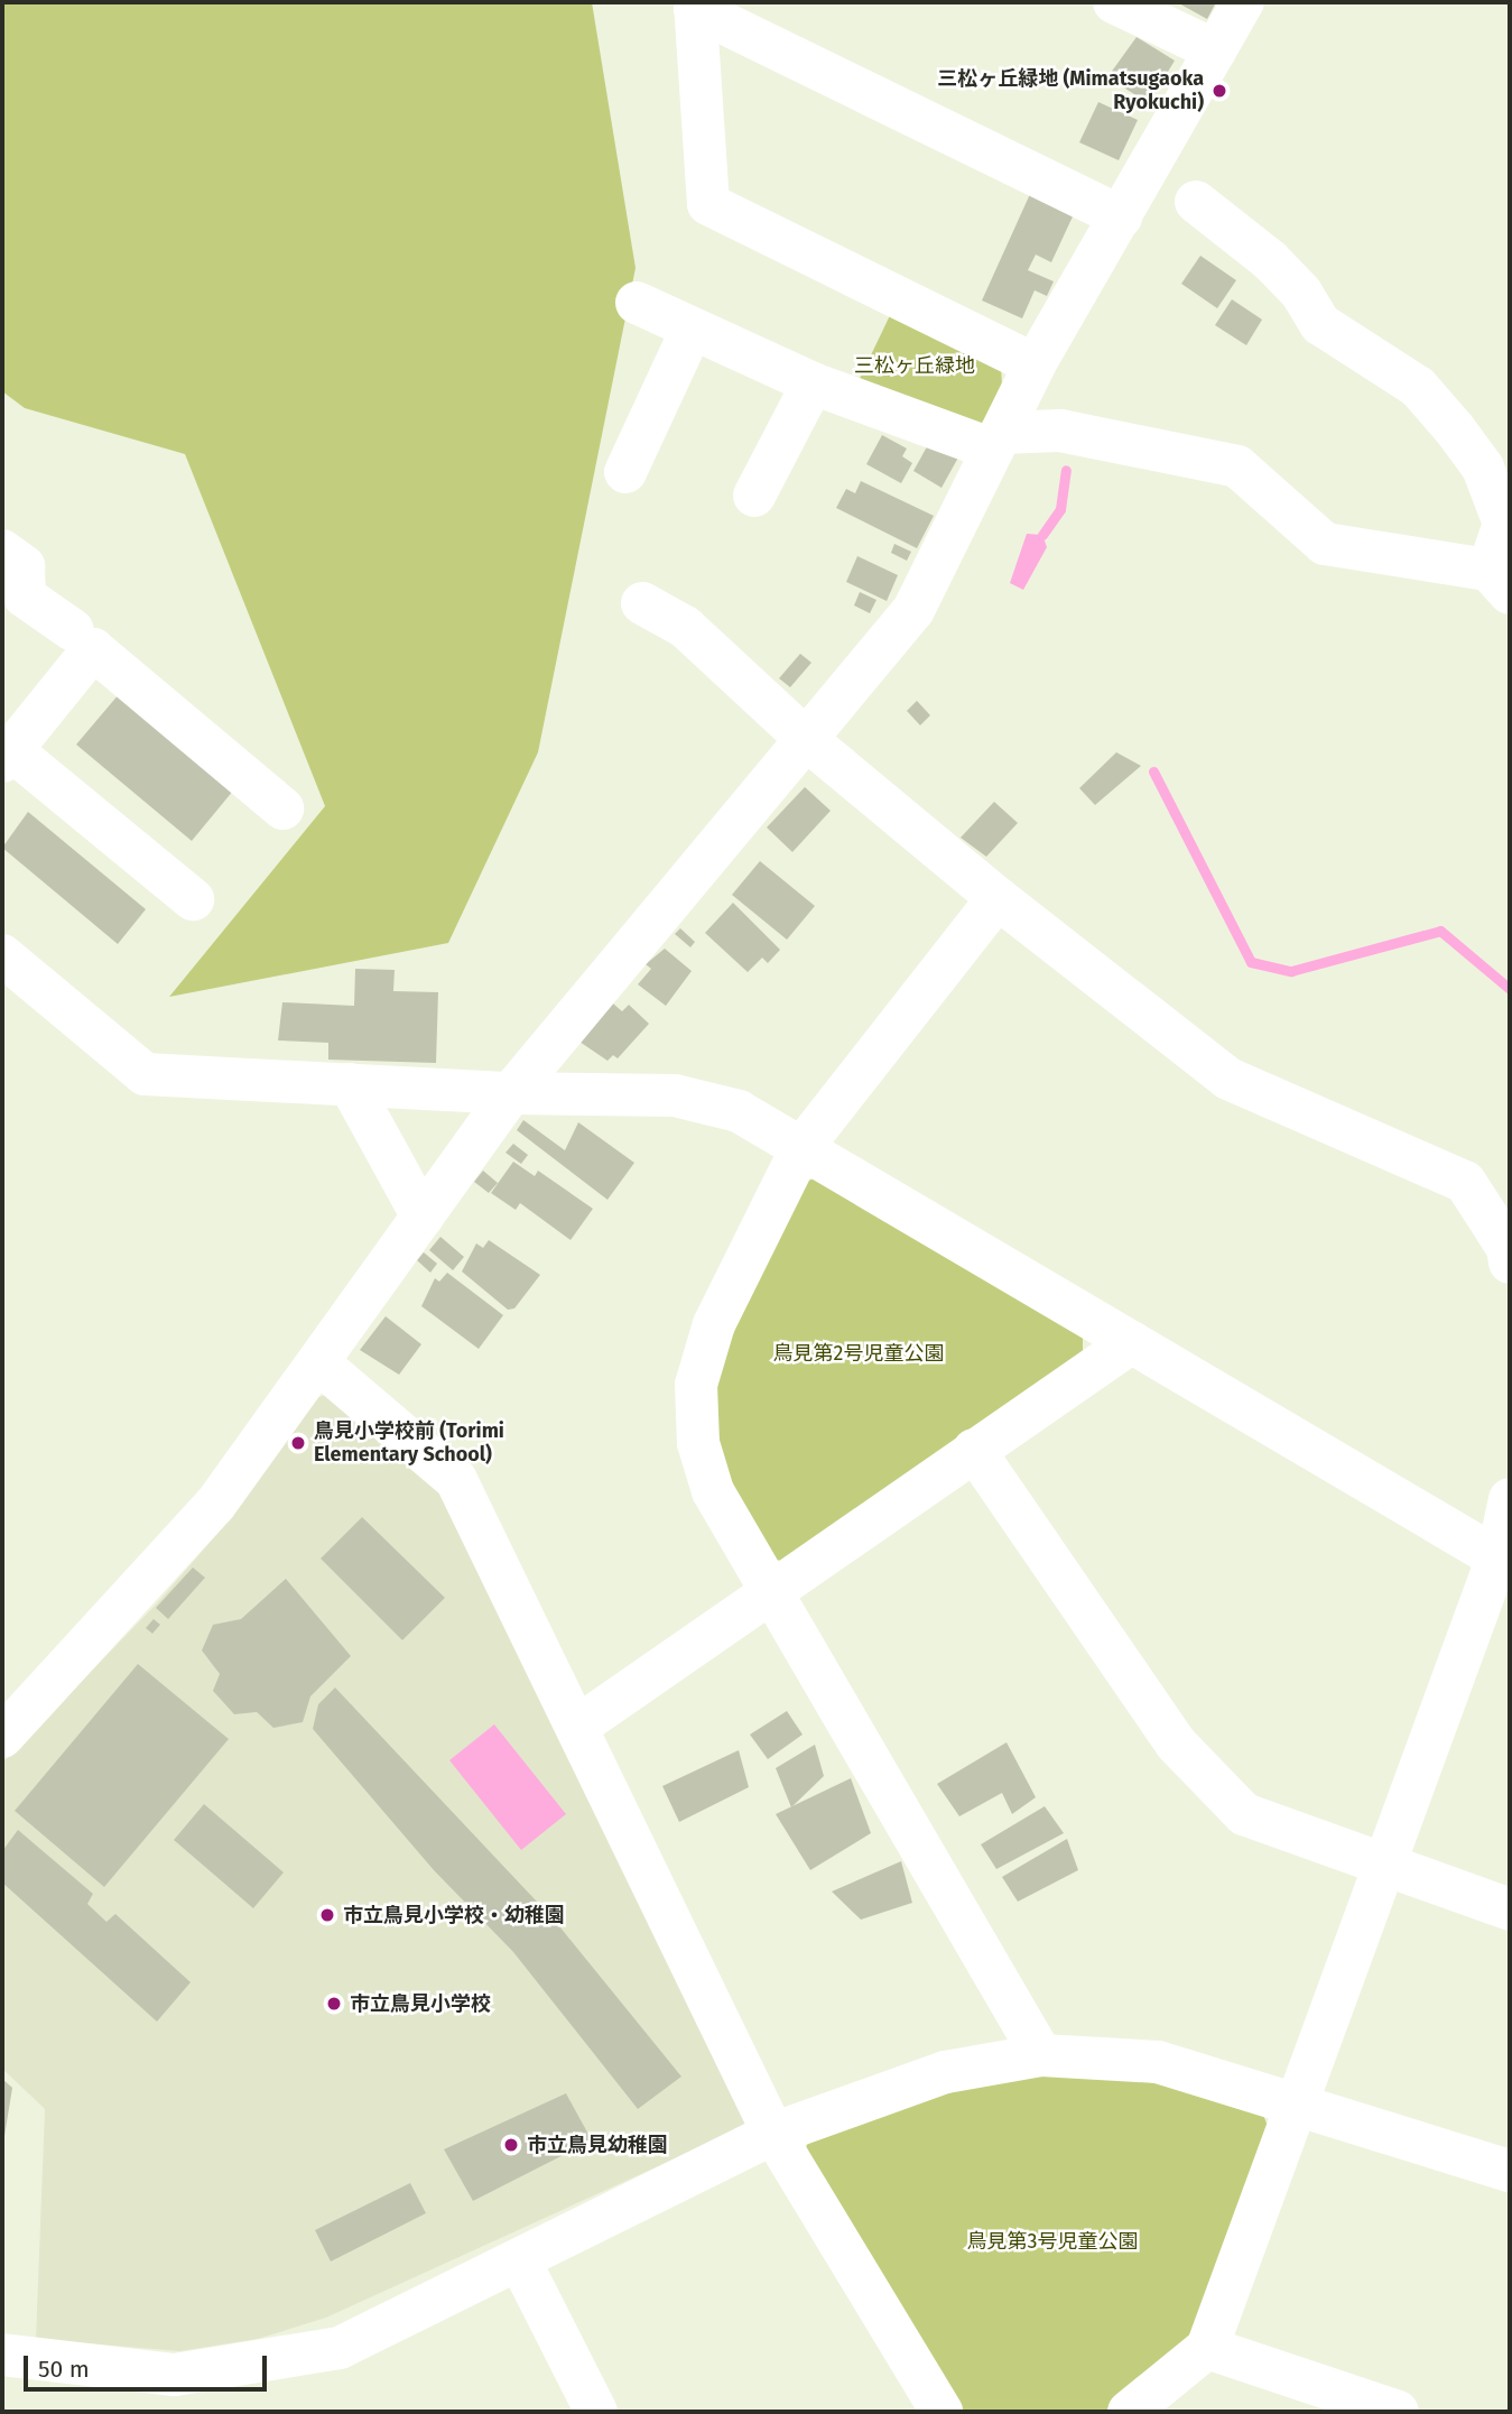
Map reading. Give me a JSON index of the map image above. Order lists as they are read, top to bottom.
{
  "parks": ["三松ヶ丘緑地", "鳥見第2号児童公園", "鳥見第3号児童公園"],
  "places": [
    "三松ヶ丘緑地 (Mimatsugaoka Ryokuchi)",
    "鳥見小学校前 (Torimi Elementary School)",
    "市立鳥見小学校・幼稚園",
    "市立鳥見小学校",
    "市立鳥見幼稚園"
  ],
  "scale_bar": "50 m"
}
